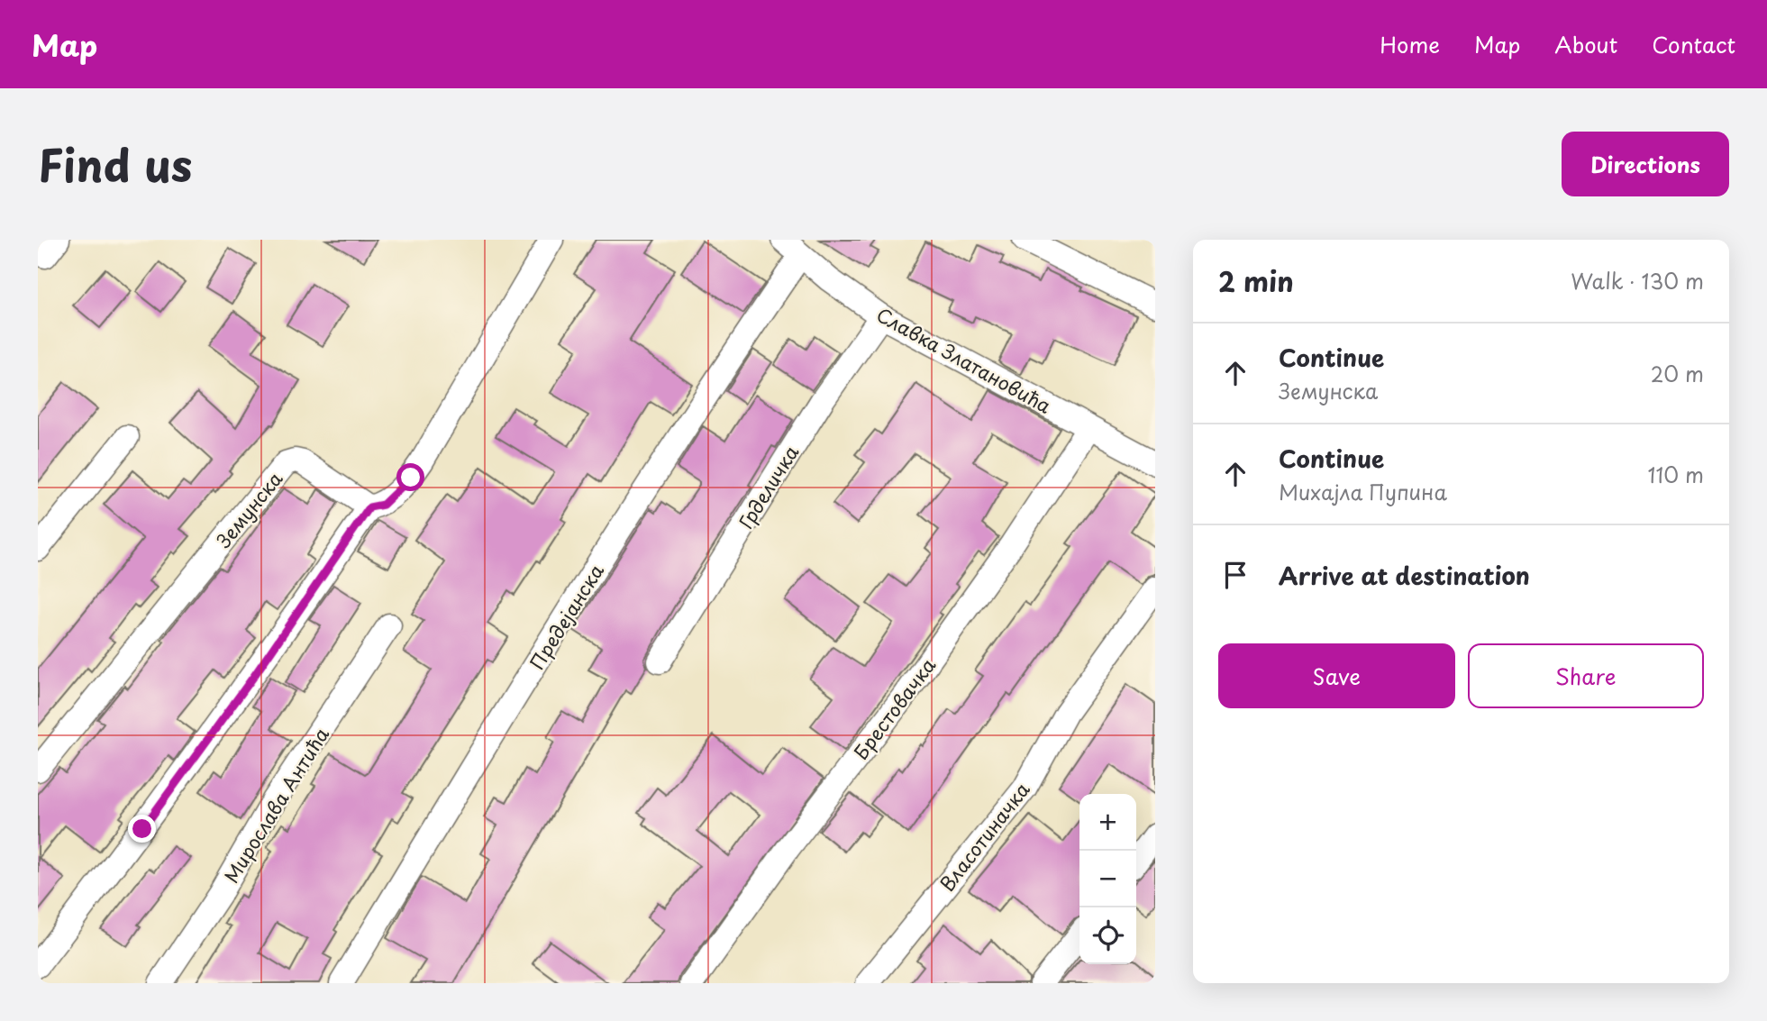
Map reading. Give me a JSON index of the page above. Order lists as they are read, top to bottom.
{
  "streets": {
    "street": [
      "Славка Златановића",
      "Грделичка",
      "Земунска",
      "Предејанска",
      "Брестовачка",
      "Мирослава Антића",
      "Власотиначка"
    ]
  },
  "crossings": [
    ["Славка Златановића", "Грделичка"],
    ["Славка Златановића", "Предејанска"],
    ["Славка Златановића", "Брестовачка"]
  ],
  "page": {
    "header": "Map",
    "nav": [
      "Home",
      "Map",
      "About",
      "Contact"
    ],
    "title": "Find us",
    "buttons": [
      "Directions",
      ["Save", "Share"]
    ],
    "heading": ["2 min", "Walk · 130 m"],
    "list": [
      ["Continue", "Земунска", "20 m"],
      ["Continue", "Михајла Пупина", "110 m"],
      "Arrive at destination"
    ],
    "map_buttons": ["+", "−"]
  }
}
